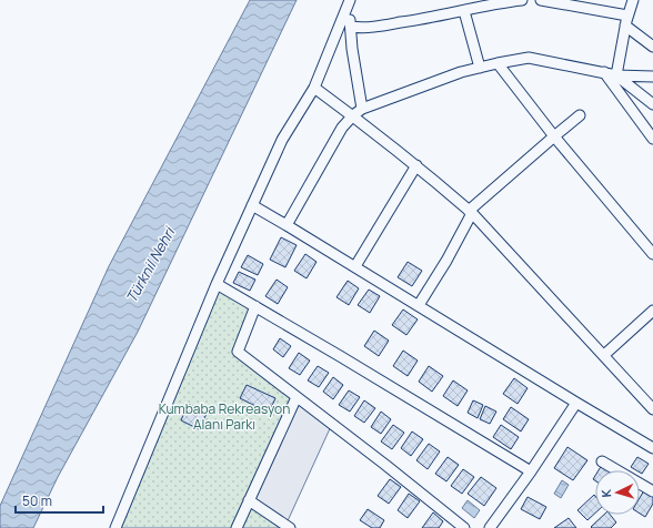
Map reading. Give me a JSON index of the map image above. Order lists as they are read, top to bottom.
{
  "water": ["Türknil Nehri"],
  "parks": ["Kumbaba Rekreasyon Alanı Parkı"],
  "scale_bar": "50 m",
  "north": "left"
}
